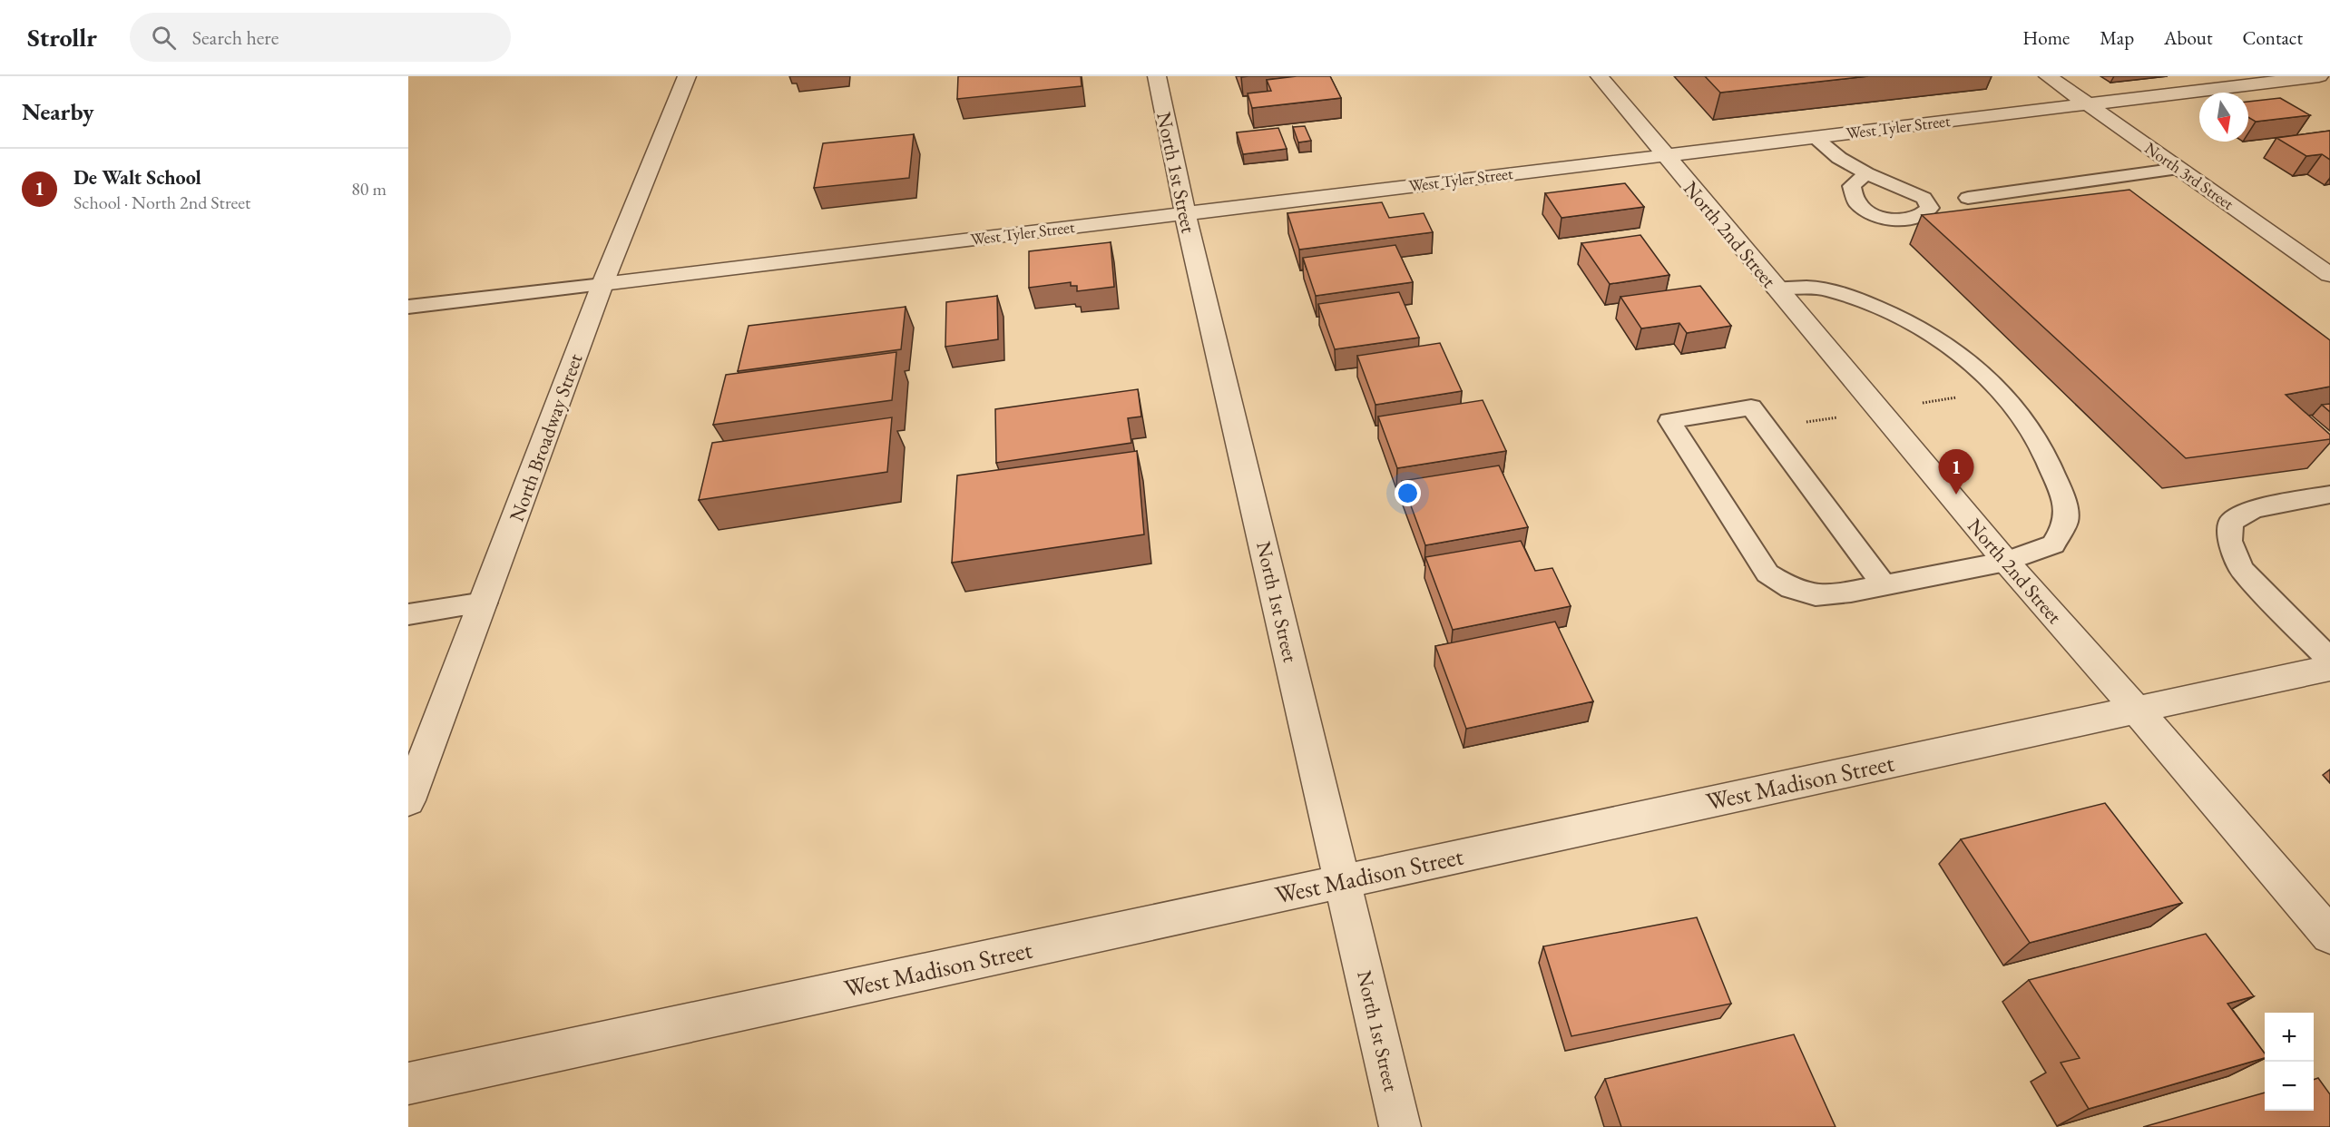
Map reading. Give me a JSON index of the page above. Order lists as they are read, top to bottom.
{
  "streets": {
    "street": [
      "West Tyler Street",
      "North 1st Street",
      "North 3rd Street",
      "North 2nd Street",
      "North Broadway Street",
      "West Madison Street"
    ]
  },
  "crossings": [
    ["West Tyler Street", "North 1st Street"],
    ["West Tyler Street", "North 3rd Street"],
    ["West Tyler Street", "North 2nd Street"],
    ["West Tyler Street", "North Broadway Street"],
    ["North 1st Street", "West Madison Street"],
    ["North 2nd Street", "West Madison Street"]
  ],
  "north": "bottom",
  "page": {
    "header": "Strollr",
    "search": "Search here",
    "nav": [
      "Home",
      "Map",
      "About",
      "Contact"
    ],
    "heading": "Nearby",
    "list": [
      {
        "mark": "1",
        "name": "De Walt School",
        "note": "School · North 2nd Street",
        "value": "80 m"
      }
    ],
    "pins": "1",
    "map_buttons": ["+", "−"]
  }
}
